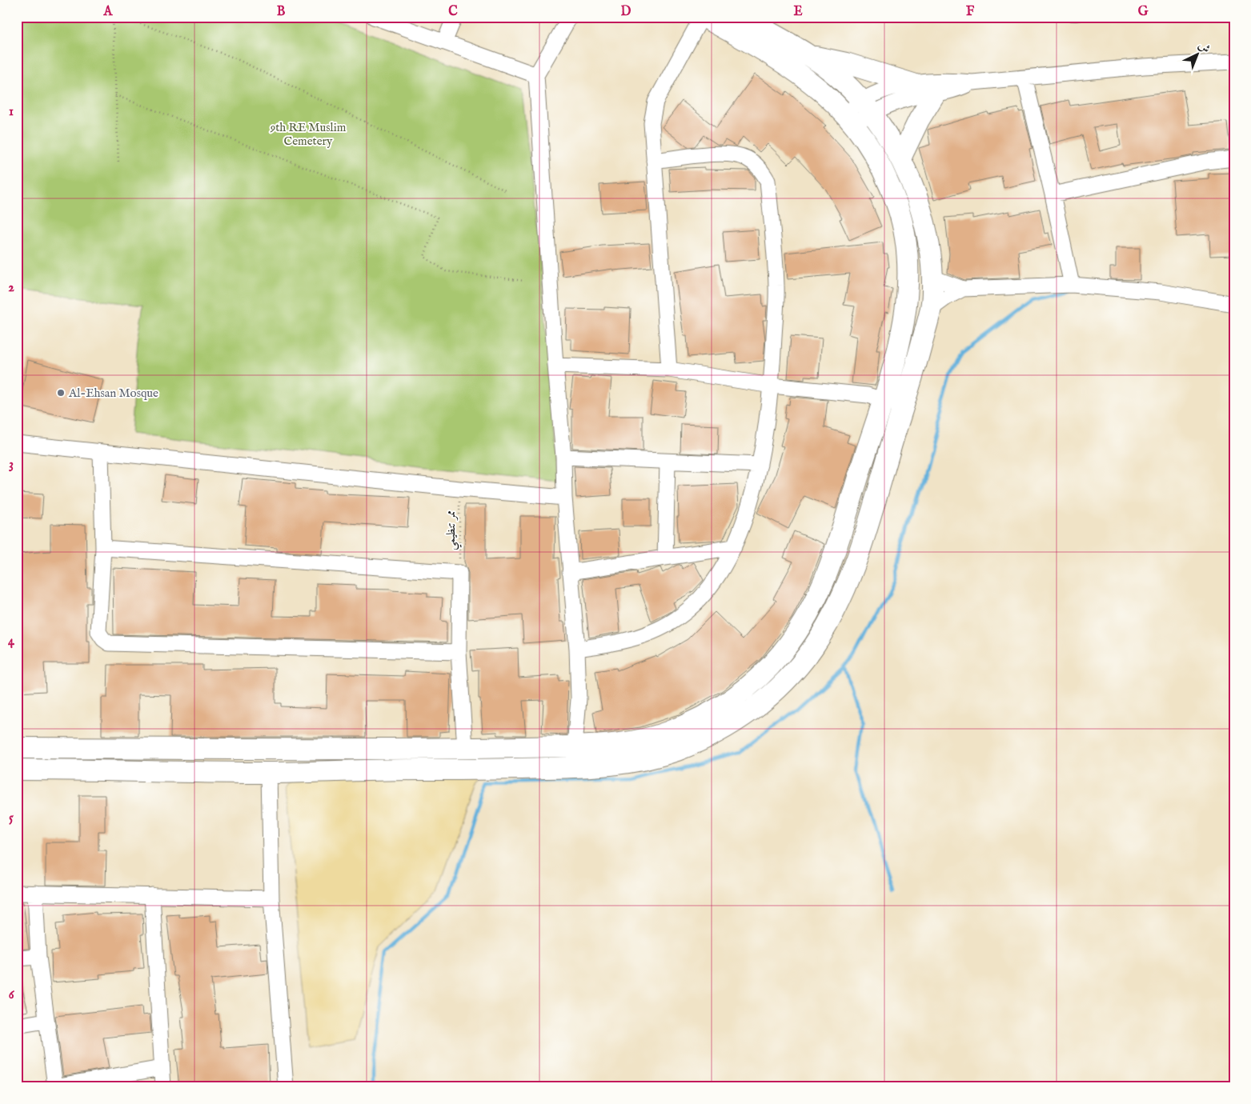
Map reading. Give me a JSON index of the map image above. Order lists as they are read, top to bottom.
{
  "streets": {
    "path": ["ممر تنظيمي"]
  },
  "parks": ["9th RE Muslim Cemetery"],
  "places": ["Al-Ehsan Mosque"],
  "north": "top right",
  "grid": {
    "columns": [
      "A",
      "B",
      "C",
      "D",
      "E",
      "F",
      "G"
    ],
    "rows": [
      "1",
      "2",
      "3",
      "4",
      "5",
      "6"
    ]
  }
}
